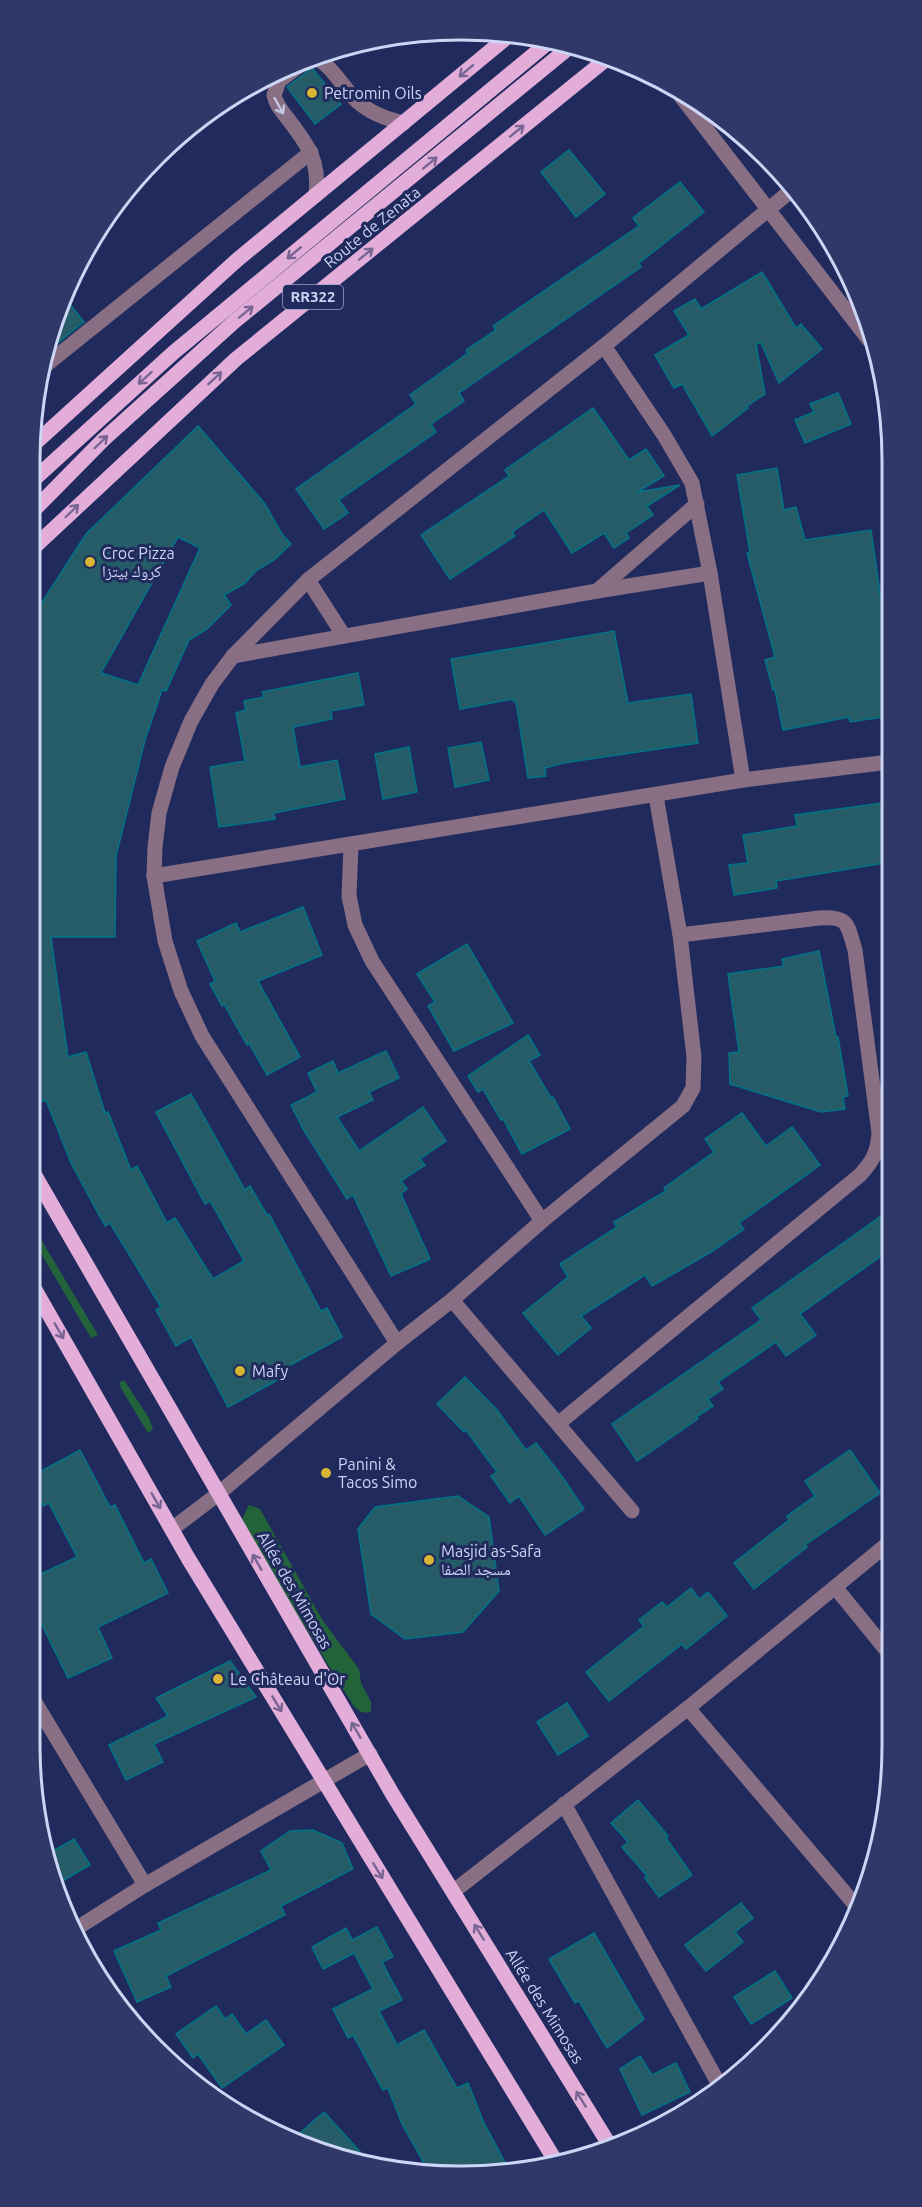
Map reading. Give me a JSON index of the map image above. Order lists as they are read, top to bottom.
{
  "streets": {
    "main road": ["Route de Zenata", "RR322", "Allée des Mimosas"]
  },
  "places": [
    "Petromin Oils",
    "Croc Pizza كروك بيتزا",
    "Mafy",
    "Panini & Tacos Simo",
    "Masjid as-Safa مسجد الصفا",
    "Le Château d'Or"
  ]
}
